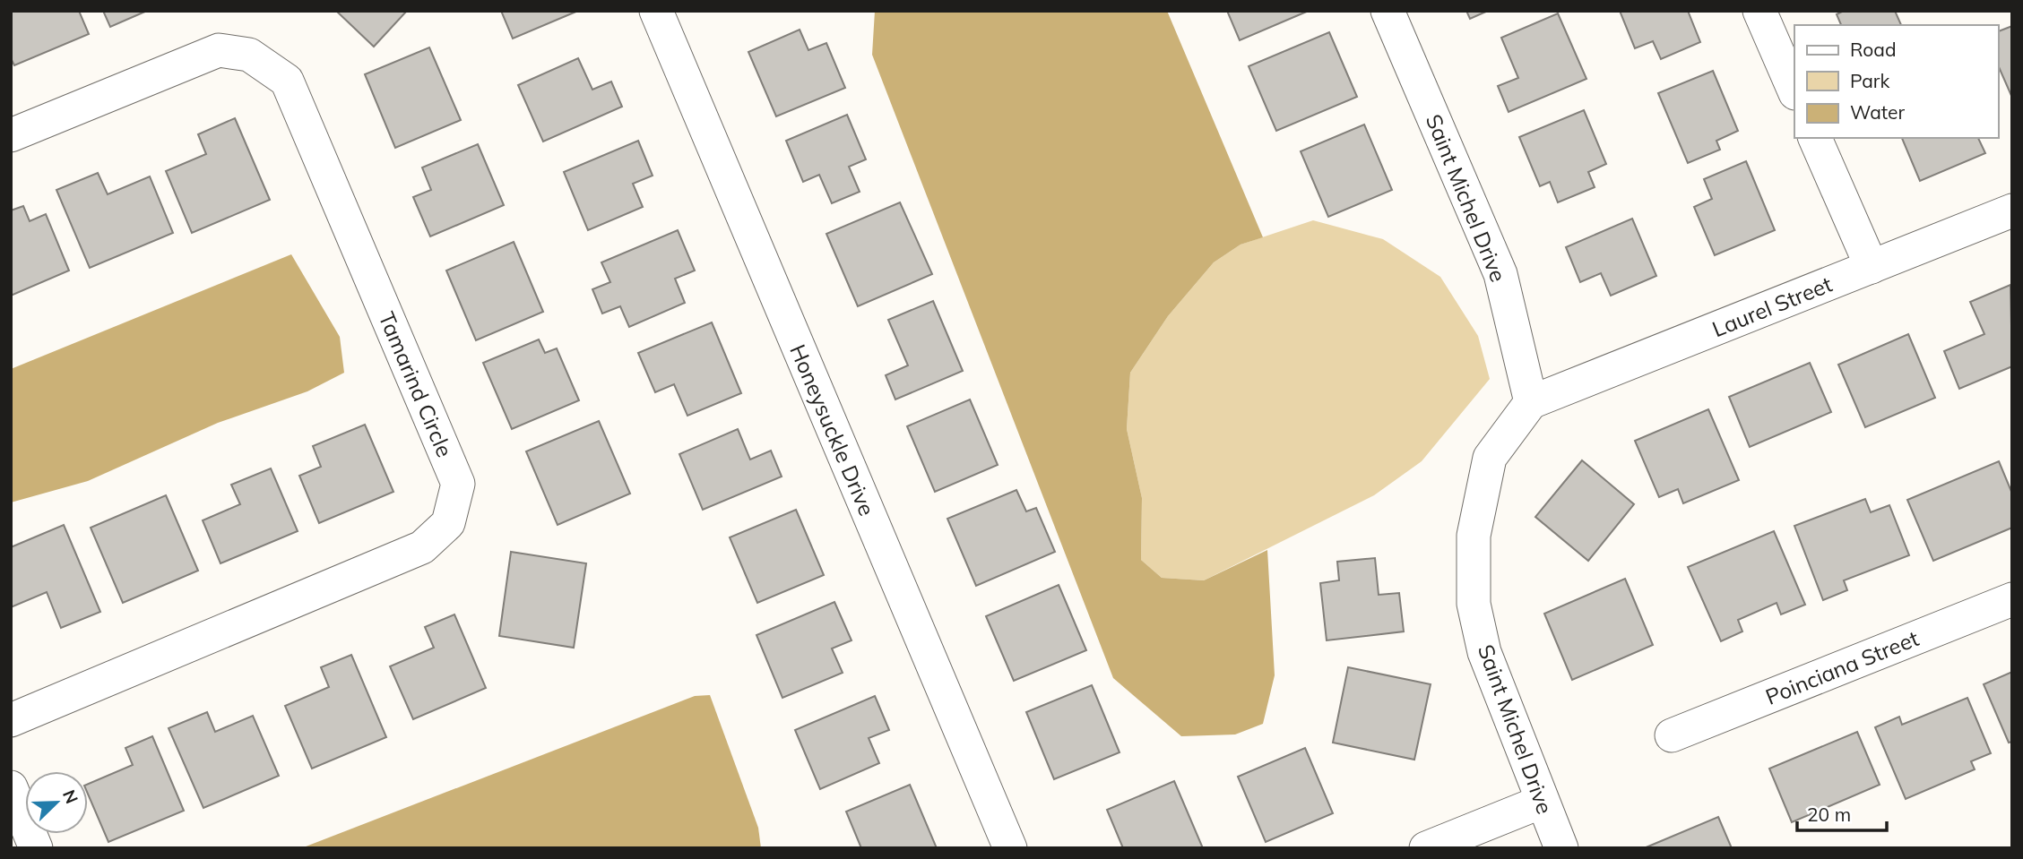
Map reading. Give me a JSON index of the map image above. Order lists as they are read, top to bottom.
{
  "streets": {
    "street": [
      "Saint Michel Drive",
      "Laurel Street",
      "Tamarind Circle",
      "Honeysuckle Drive",
      "Poinciana Street"
    ]
  },
  "crossings": [
    ["Saint Michel Drive", "Laurel Street"]
  ],
  "legend": ["Road", "Park", "Water"],
  "scale_bar": "20 m",
  "north": "top right"
}
